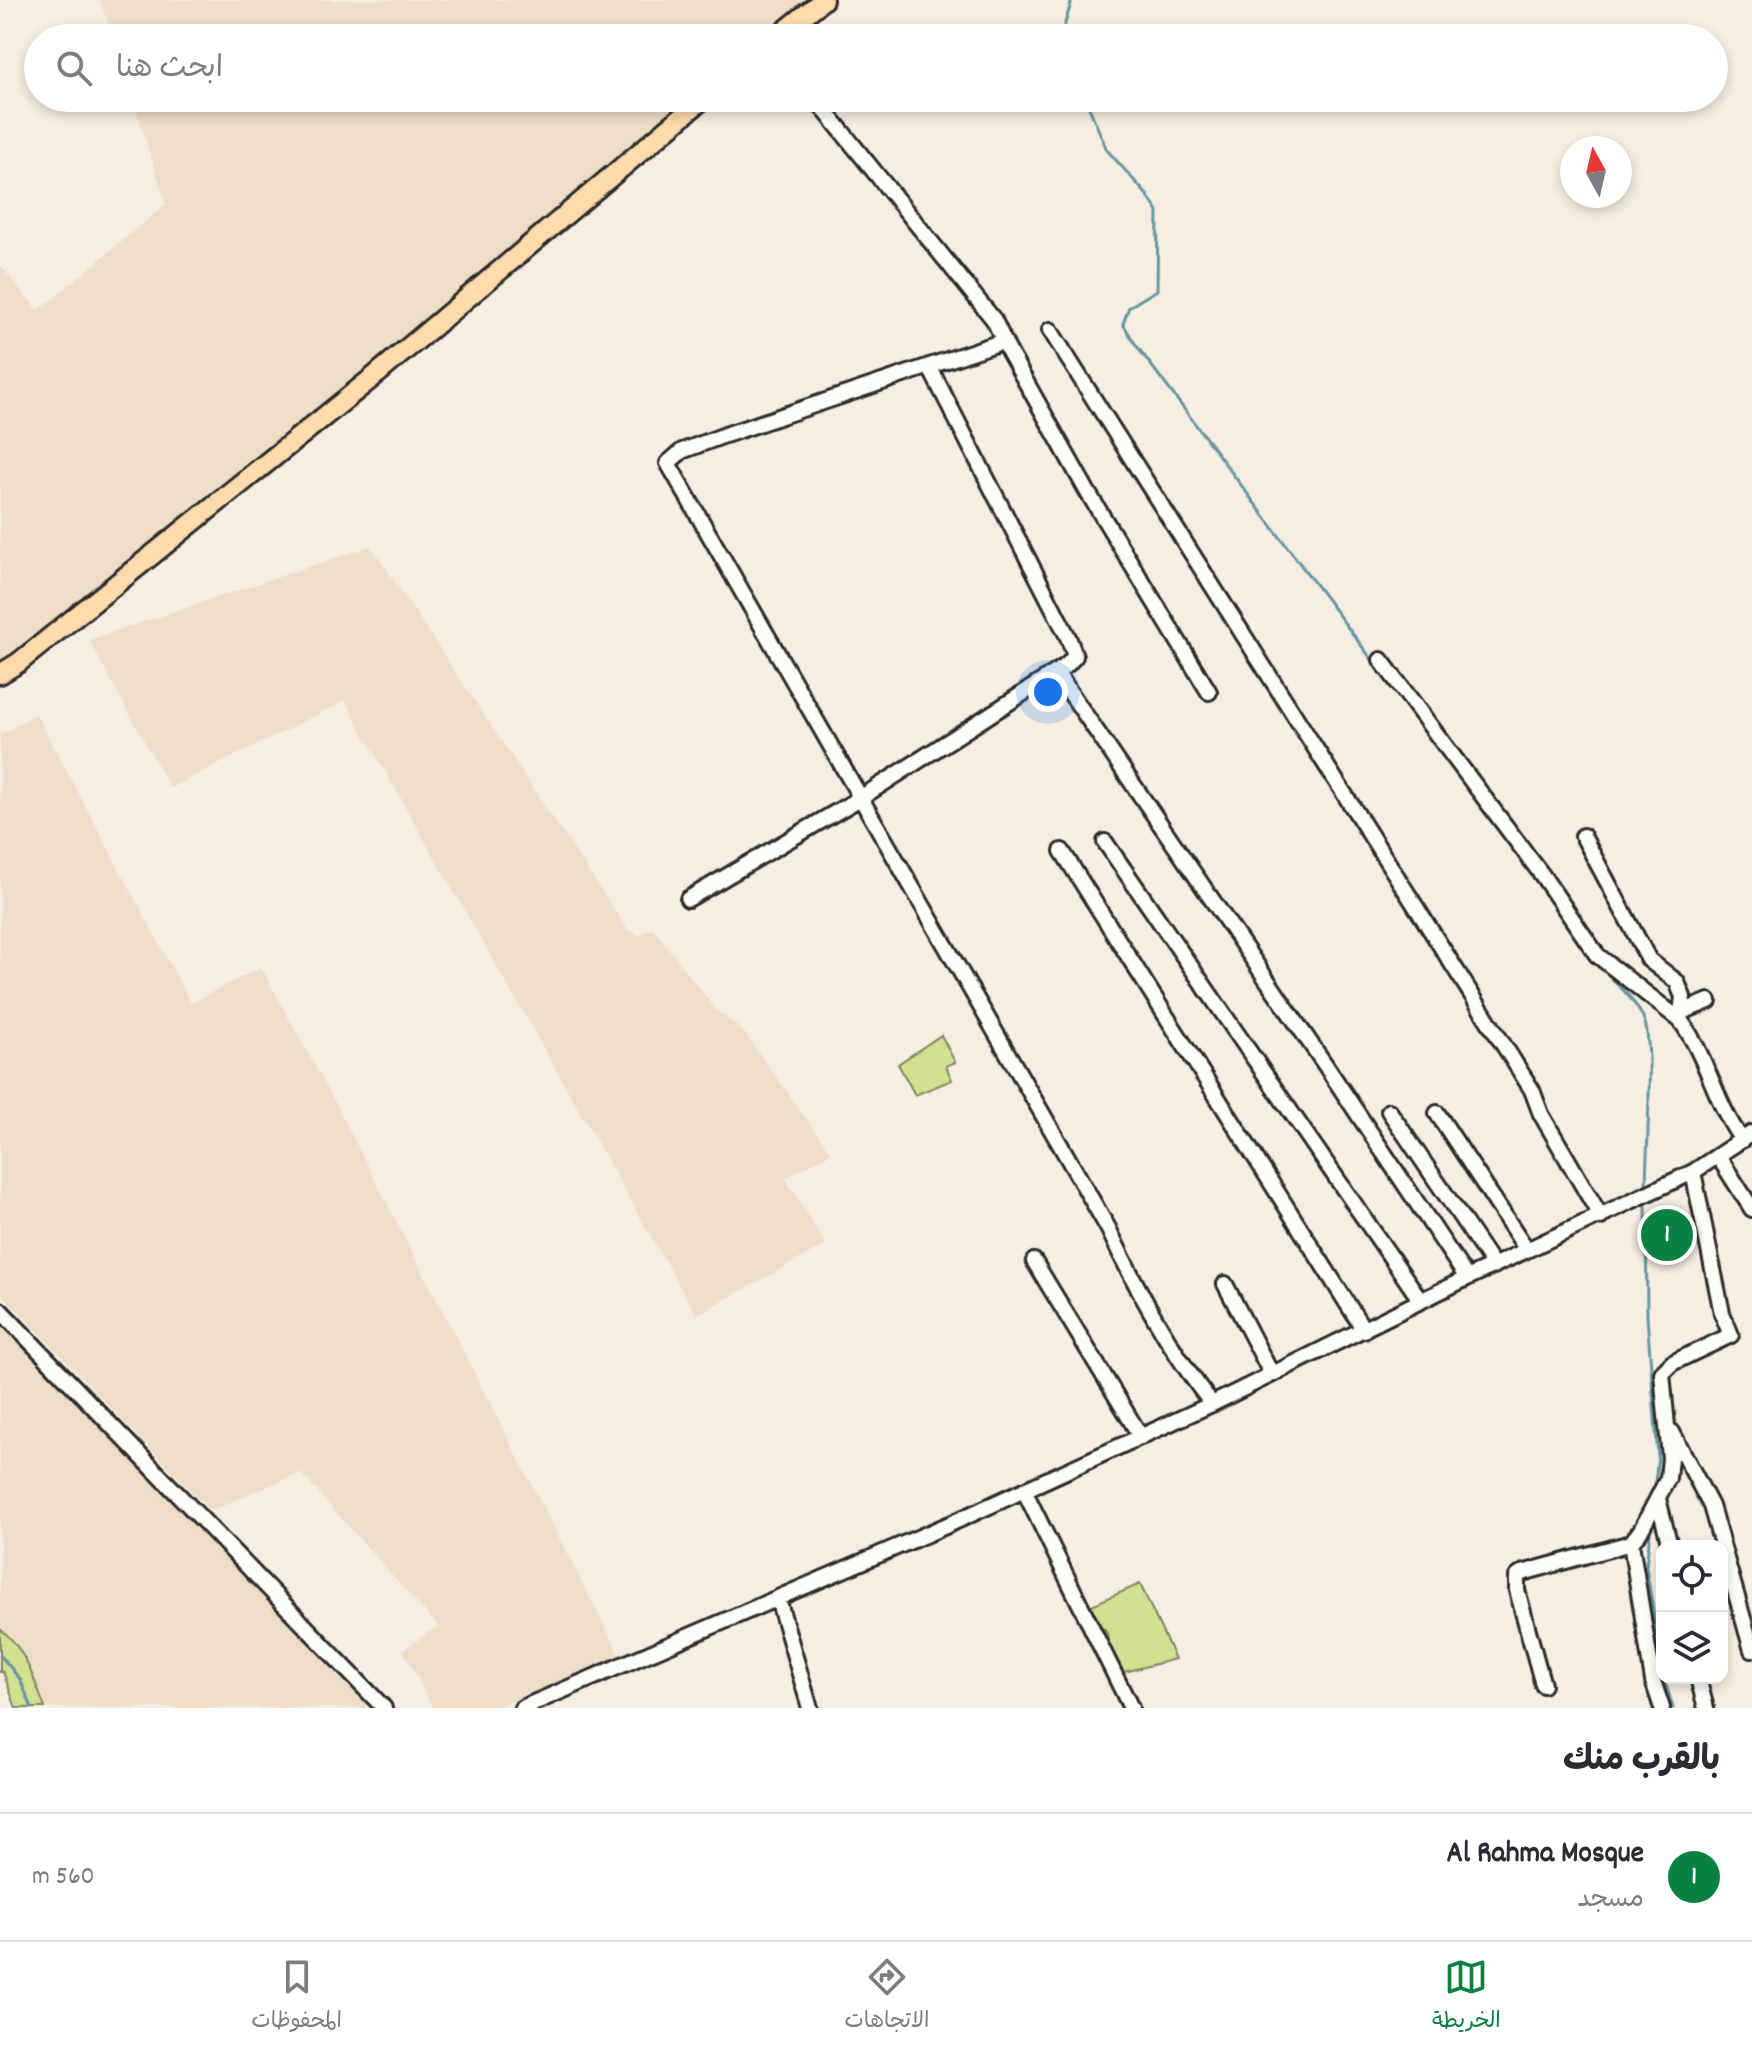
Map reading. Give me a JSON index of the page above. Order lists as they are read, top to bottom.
{
  "north": "top",
  "page": {
    "search": "ابحث هنا",
    "pins": "1",
    "heading": "بالقرب منك",
    "list": [
      {
        "mark": "1",
        "name": "Al Rahma Mosque",
        "note": "مسجد",
        "value": "560 m"
      }
    ],
    "nav": ["الخريطة", "الاتجاهات", "المحفوظات"]
  }
}
